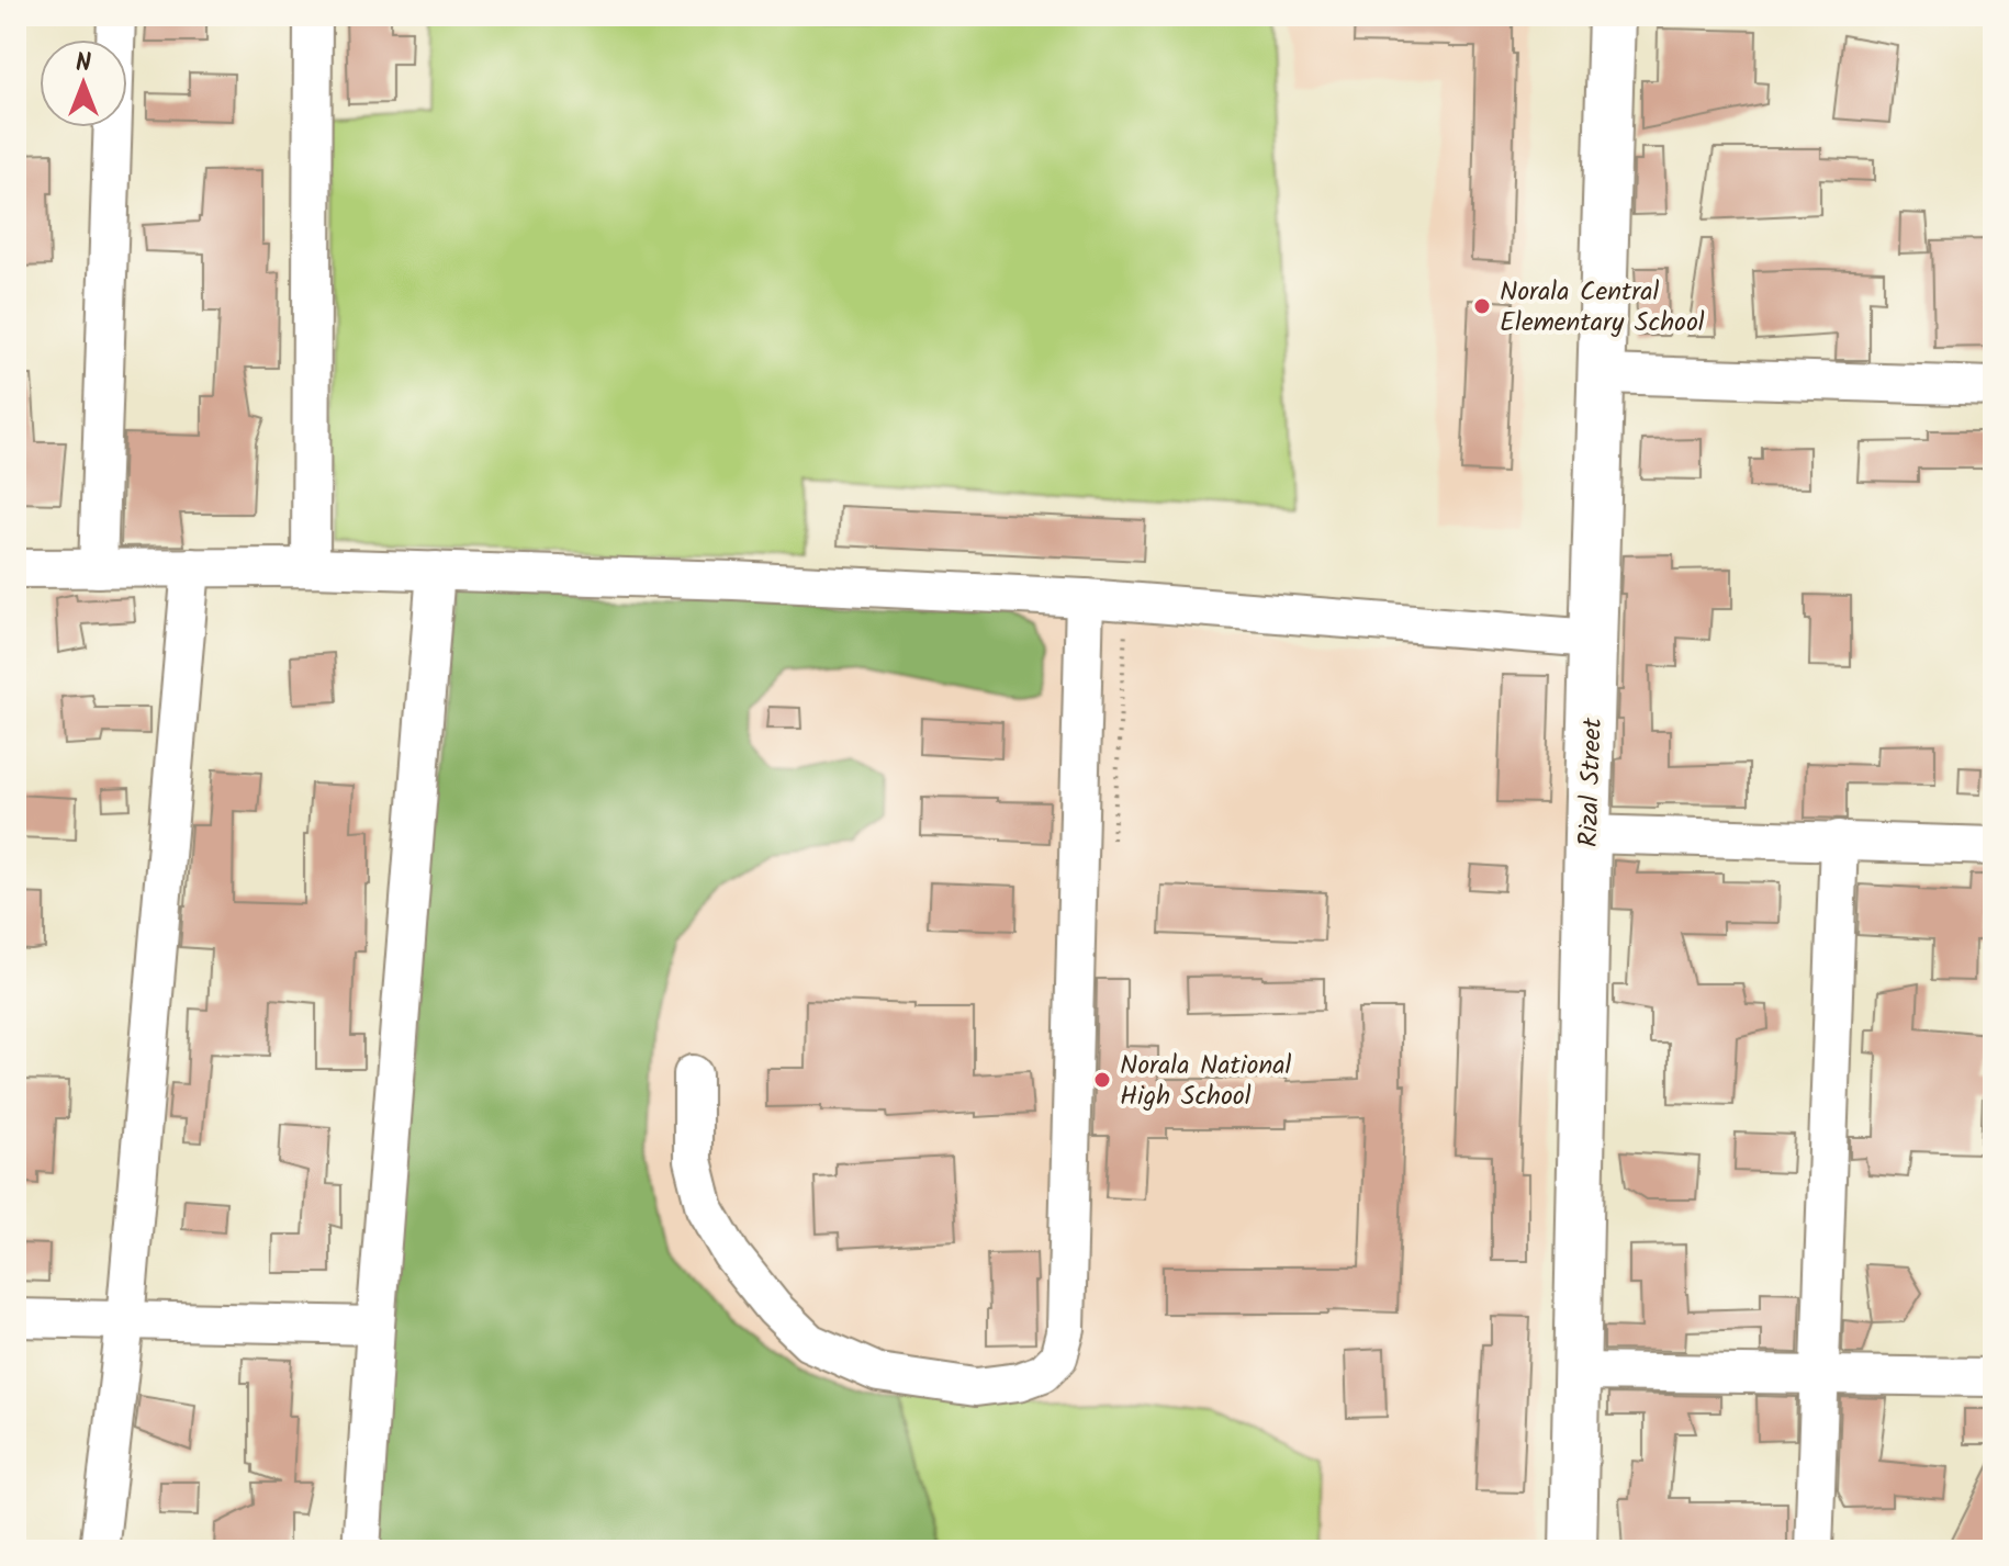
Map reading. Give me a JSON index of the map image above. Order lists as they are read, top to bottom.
{
  "streets": {
    "main road": ["Rizal Street"]
  },
  "places": ["Norala Central Elementary School", "Norala National High School"],
  "north": "top"
}
